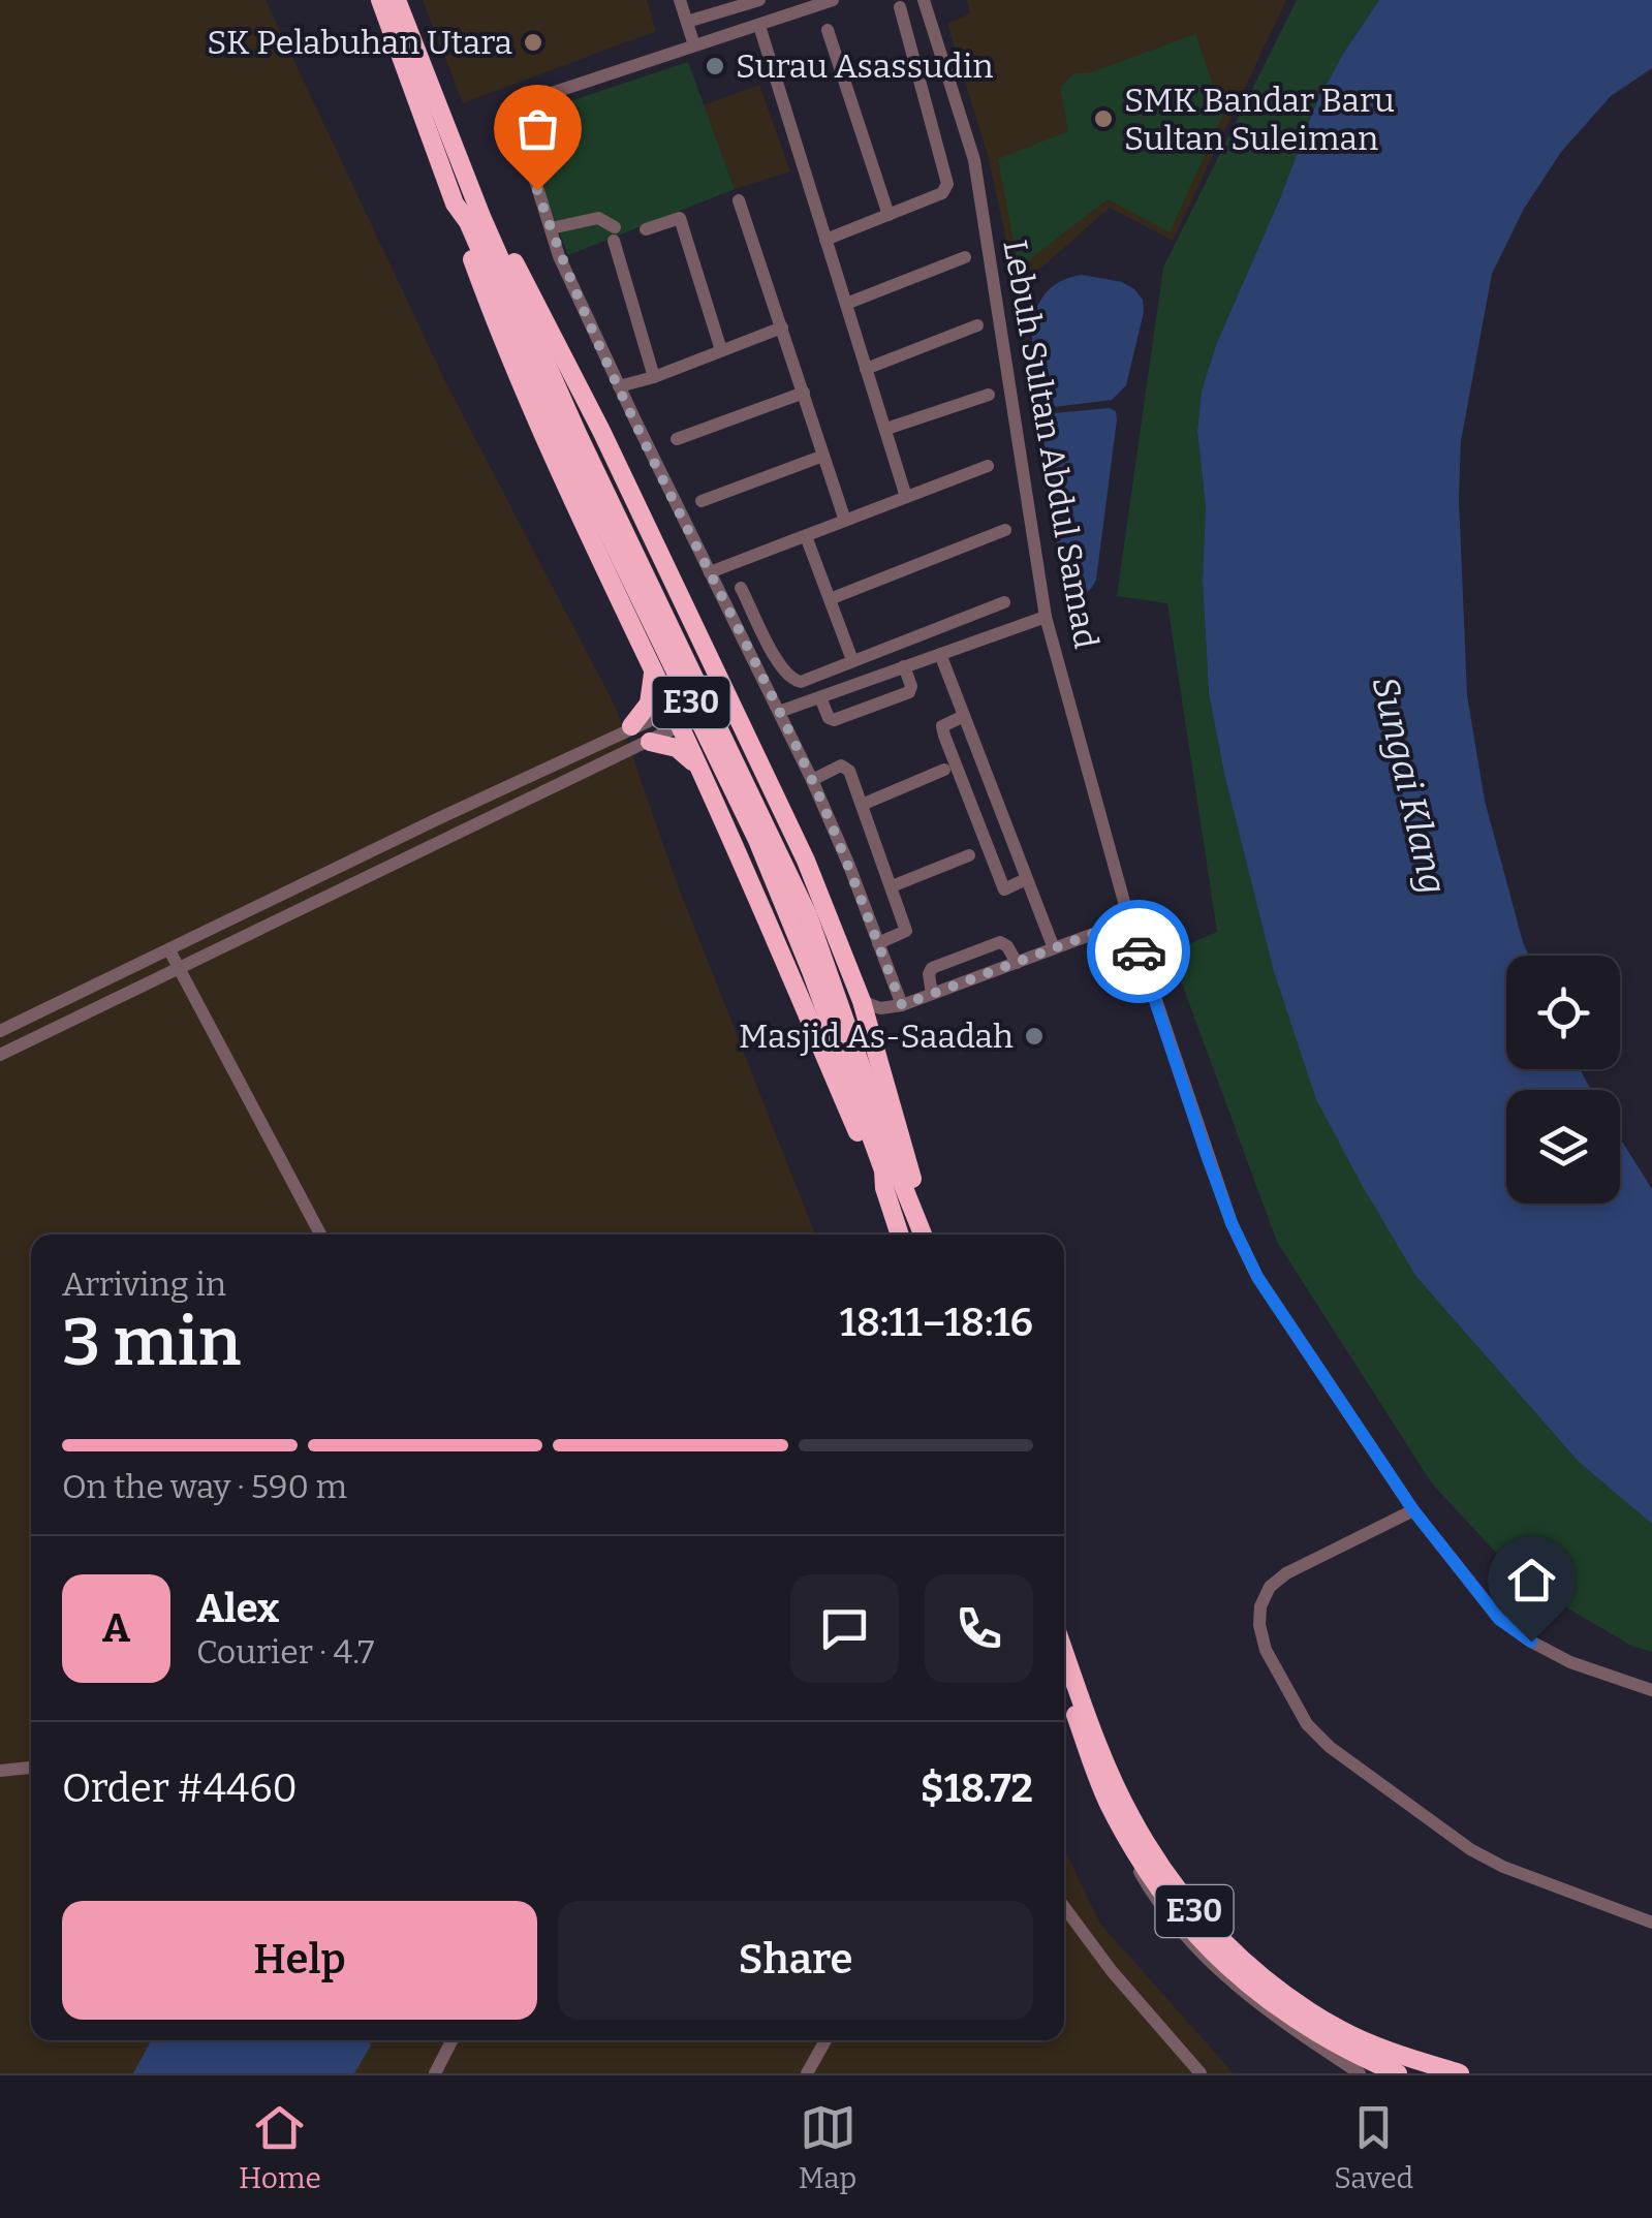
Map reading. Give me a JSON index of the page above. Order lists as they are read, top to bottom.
{
  "streets": {
    "highway": ["E30"],
    "street": ["Lebuh Sultan Abdul Samad"]
  },
  "water": ["Sungai Klang"],
  "places": [
    "SK Pelabuhan Utara",
    "Surau Asassudin",
    "SMK Bandar Baru Sultan Suleiman",
    "Masjid As-Saadah"
  ],
  "page": {
    "heading": ["3 min", "Arriving in", "18:11–18:16"],
    "panel": [
      "Alex",
      "Courier · 4.7",
      "Order #4460",
      "$18.72"
    ],
    "bar": "On the way · 590 m",
    "round": "A",
    "buttons": ["Help", "Share"],
    "tabs": ["Home", "Map", "Saved"]
  }
}
